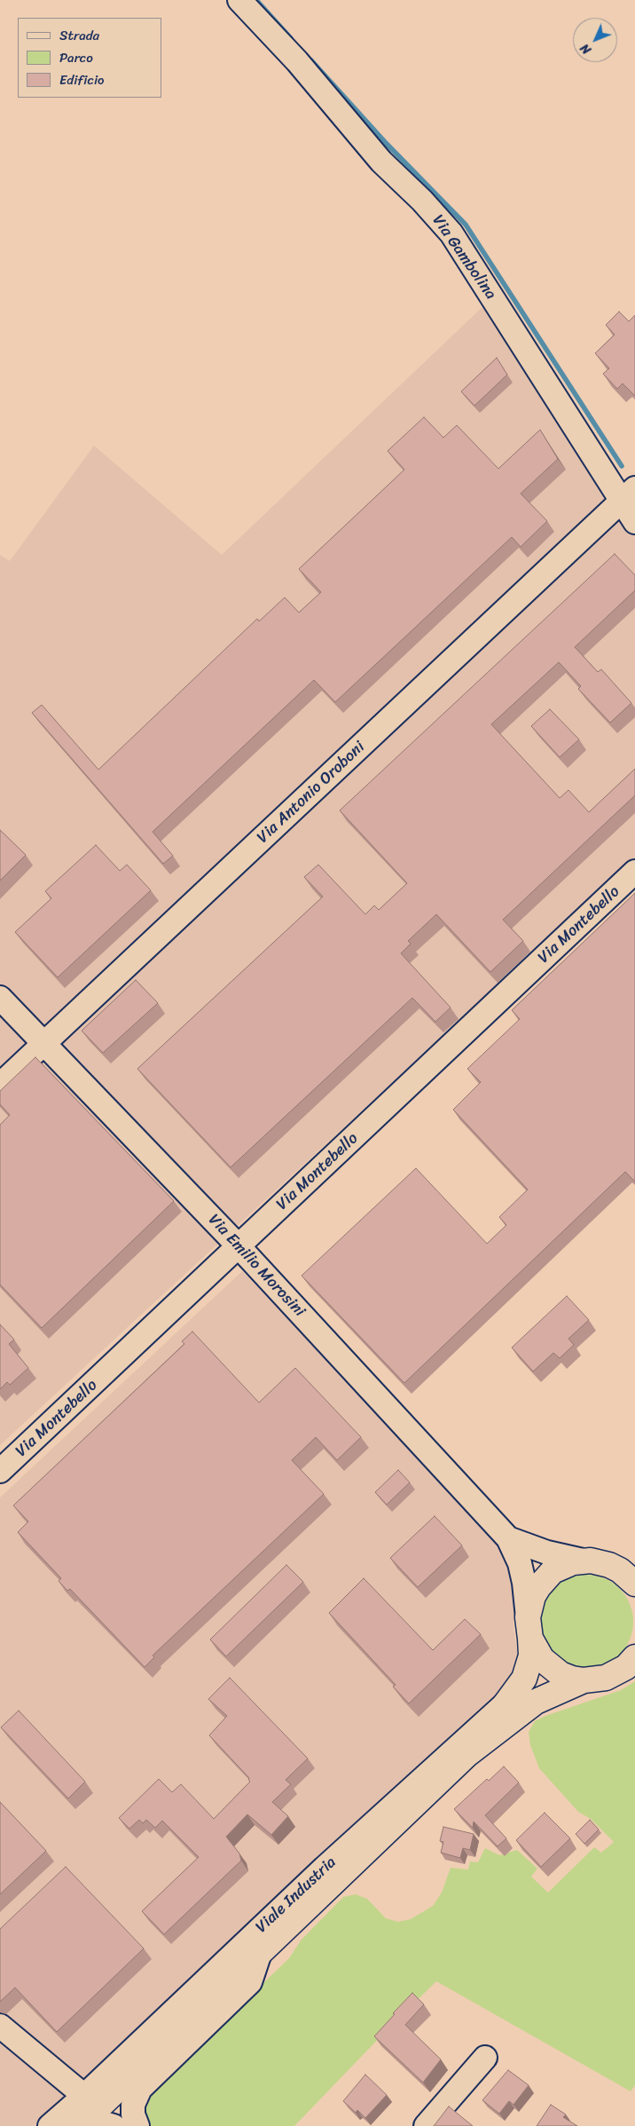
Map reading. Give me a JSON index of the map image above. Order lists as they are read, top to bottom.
{
  "streets": {
    "main road": ["Viale Industria"],
    "street": [
      "Via Gambolina",
      "Via Antonio Oroboni",
      "Via Montebello",
      "Via Emilio Morosini"
    ]
  },
  "crossings": [
    ["Via Gambolina", "Via Antonio Oroboni"],
    ["Via Antonio Oroboni", "Via Emilio Morosini"],
    ["Via Montebello", "Via Emilio Morosini"],
    ["Via Emilio Morosini", "Viale Industria"]
  ],
  "legend": ["Strada", "Parco", "Edificio"],
  "north": "bottom left"
}
